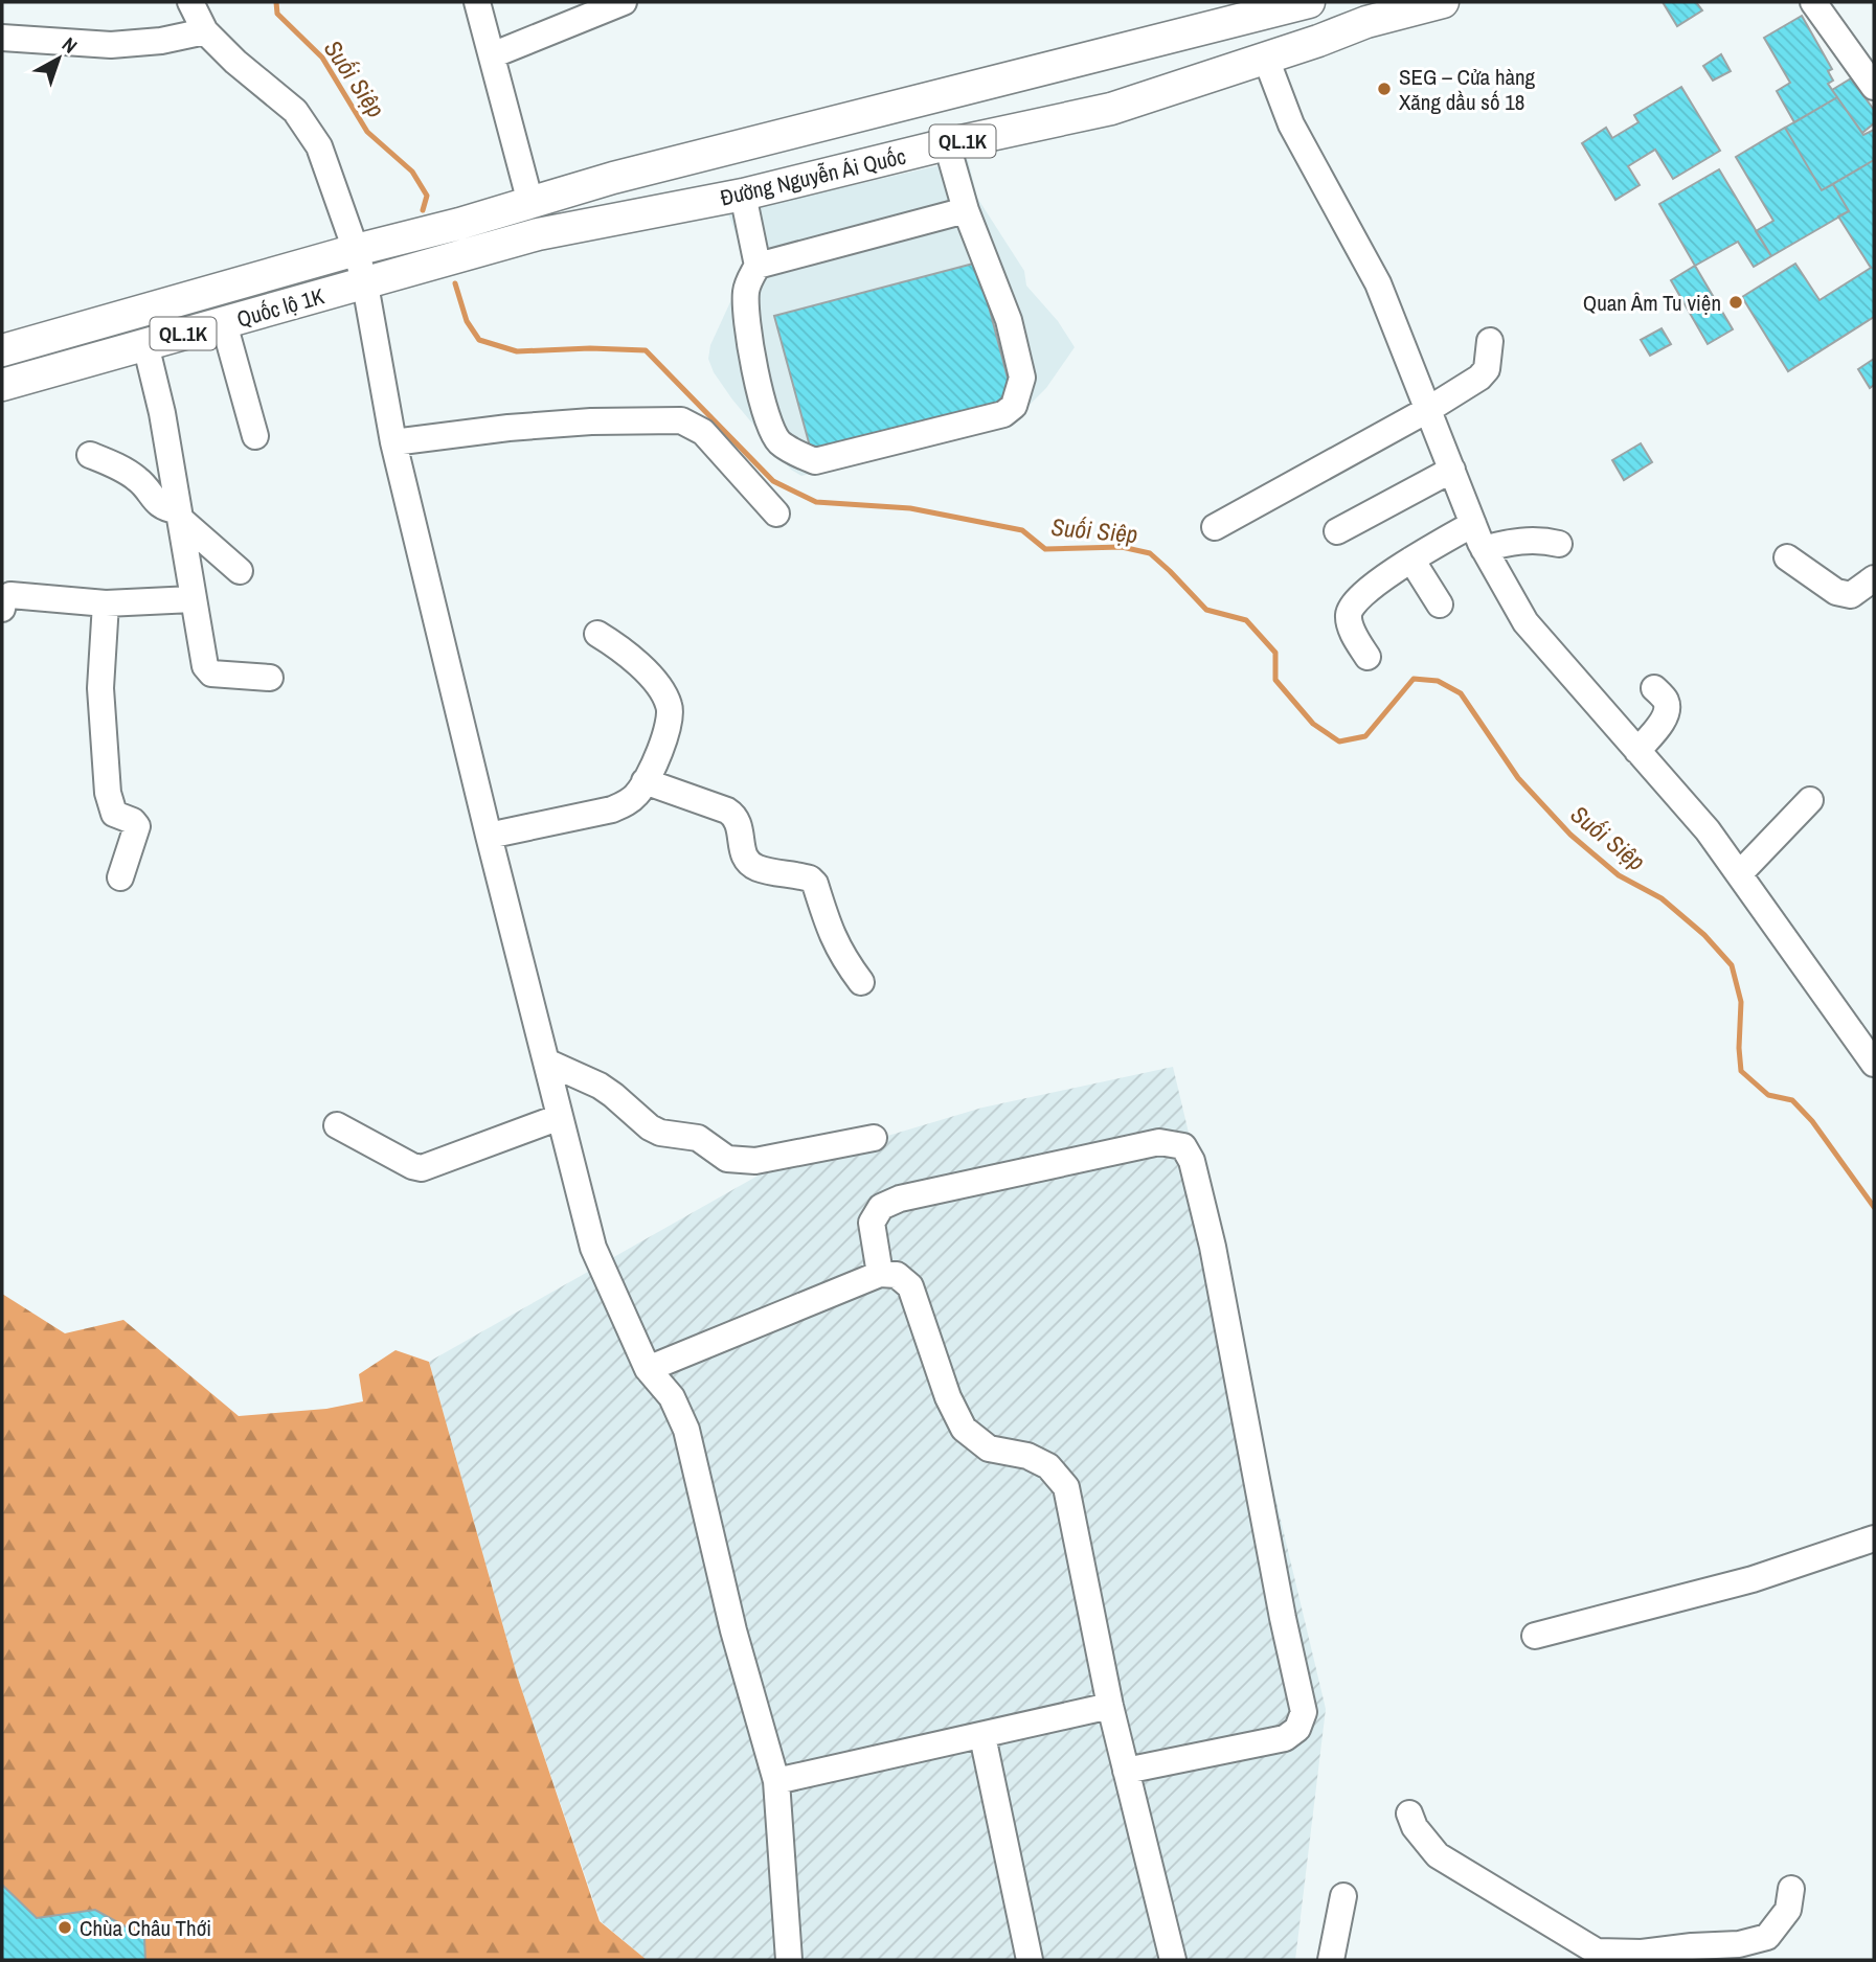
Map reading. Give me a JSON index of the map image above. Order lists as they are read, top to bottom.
{
  "streets": {
    "main road": ["QL.1K", "Đường Nguyễn Ái Quốc", "Quốc lộ 1K"]
  },
  "crossings": [
    ["Đường Nguyễn Ái Quốc", "Quốc lộ 1K"]
  ],
  "water": ["Suối Siệp"],
  "places": ["SEG – Cửa hàng Xăng dầu số 18", "Quan Âm Tu viện", "Chùa Châu Thới"],
  "north": "top right"
}
